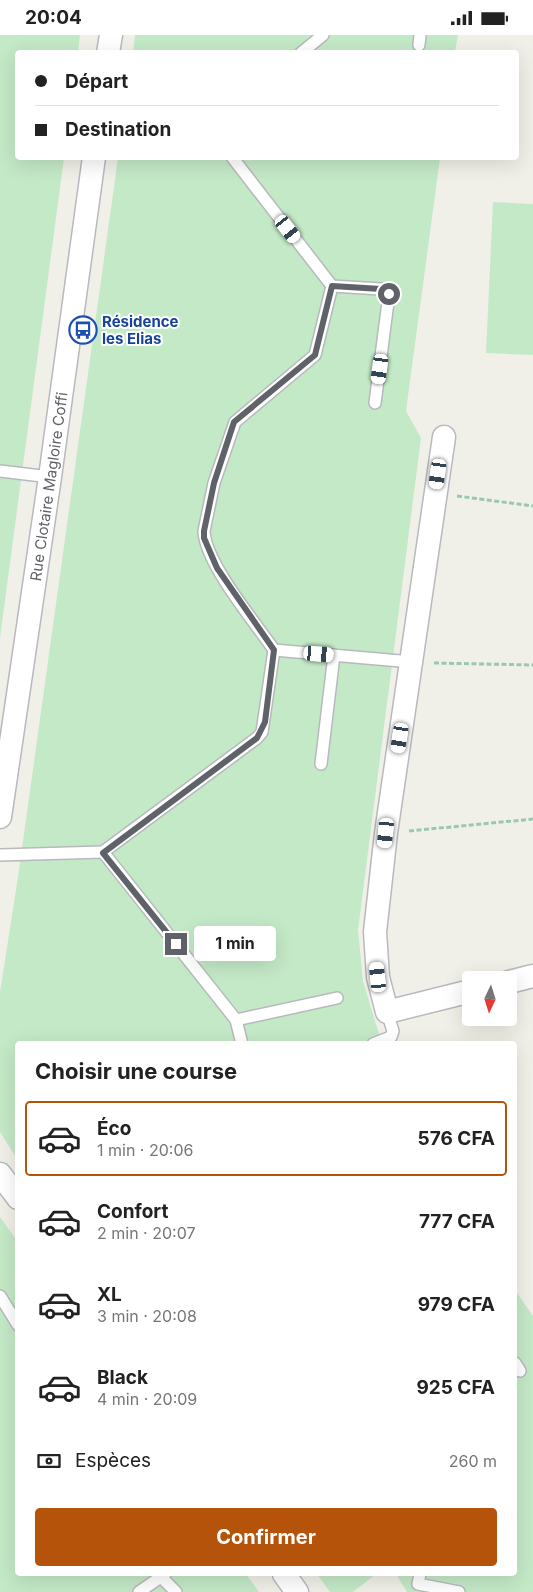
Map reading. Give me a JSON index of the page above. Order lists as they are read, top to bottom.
{
  "streets": {
    "street": ["Rue Clotaire Magloire Coffi"]
  },
  "places": {
    "bus stop": ["Résidence les Elias"]
  },
  "north": "bottom",
  "page": {
    "status": "20:04",
    "banner": ["Départ", "Destination"],
    "bubble": "1 min",
    "heading": "Choisir une course",
    "list": [
      {
        "name": "Éco",
        "note": "1 min · 20:06",
        "value": "576 CFA"
      },
      {
        "name": "Confort",
        "note": "2 min · 20:07",
        "value": "777 CFA"
      },
      {
        "name": "XL",
        "note": "3 min · 20:08",
        "value": "979 CFA"
      },
      {
        "name": "Black",
        "note": "4 min · 20:09",
        "value": "925 CFA"
      }
    ],
    "pay": ["Espèces", "260 m"],
    "buttons": "Confirmer"
  }
}
